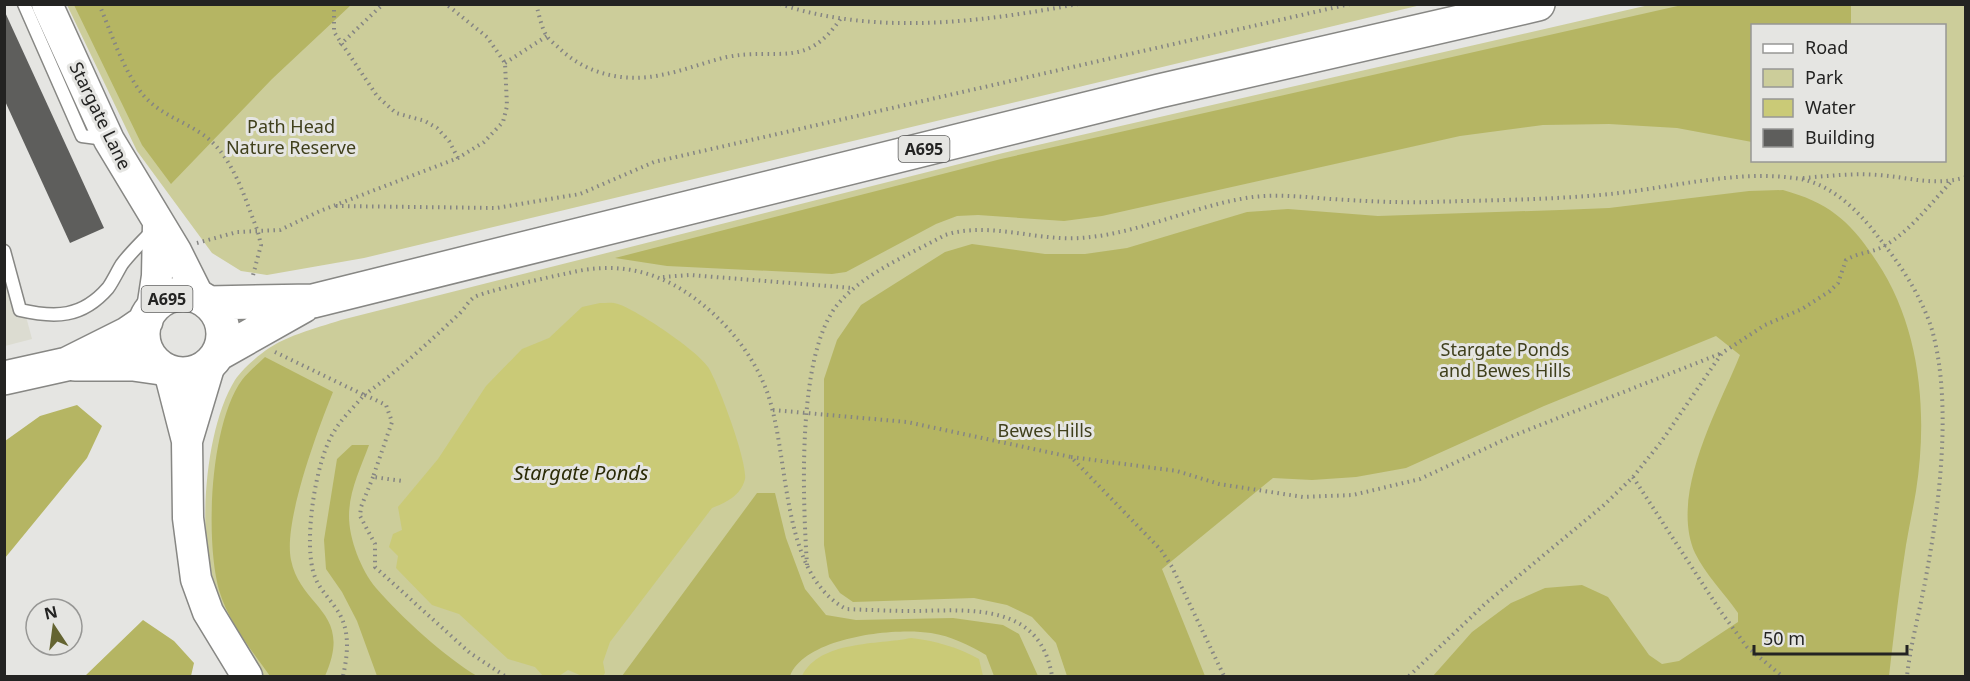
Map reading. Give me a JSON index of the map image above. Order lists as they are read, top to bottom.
{
  "streets": {
    "main road": ["A695"],
    "street": ["Stargate Lane"]
  },
  "crossings": [
    ["Stargate Lane", "A695"]
  ],
  "water": ["Stargate Ponds"],
  "parks": ["Path Head Nature Reserve", "Stargate Ponds and Bewes Hills", "Bewes Hills"],
  "legend": [
    "Road",
    "Park",
    "Water",
    "Building"
  ],
  "scale_bar": "50 m",
  "north": "top"
}
